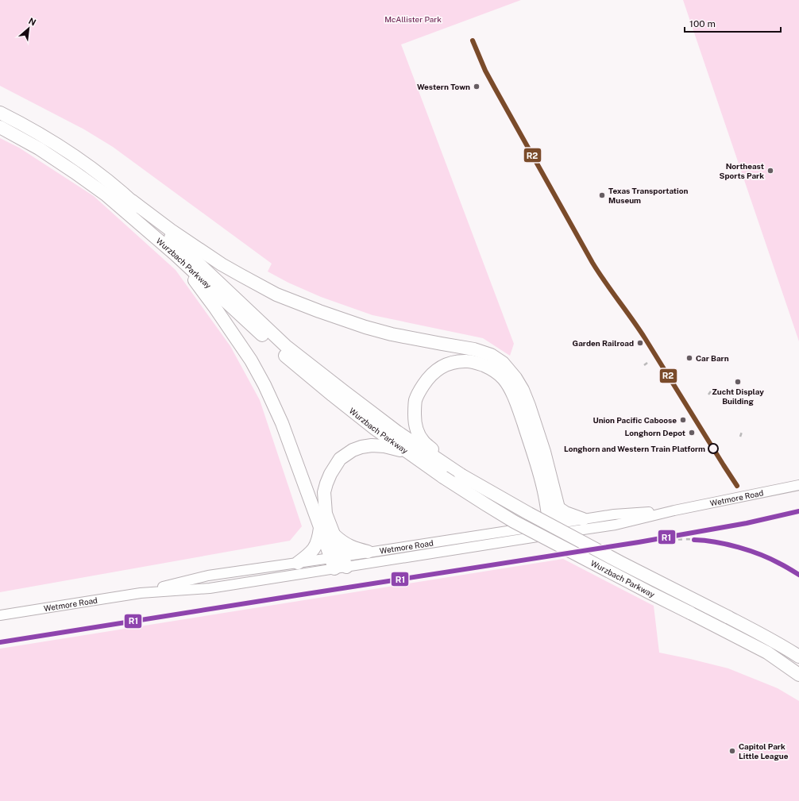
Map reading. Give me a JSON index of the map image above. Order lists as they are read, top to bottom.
{
  "streets": {
    "highway": ["Wurzbach Parkway"],
    "main road": ["Wetmore Road"]
  },
  "parks": ["McAllister Park"],
  "places": [
    "Western Town",
    "Northeast Sports Park",
    "Texas Transportation Museum",
    "Garden Railroad",
    "Car Barn",
    "Zucht Display Building",
    "Union Pacific Caboose",
    "Longhorn Depot",
    "Longhorn and Western Train Platform",
    "Capitol Park Little League"
  ],
  "lines": ["transit line R2", "transit line R1"],
  "scale_bar": "100 m",
  "north": "top right"
}
